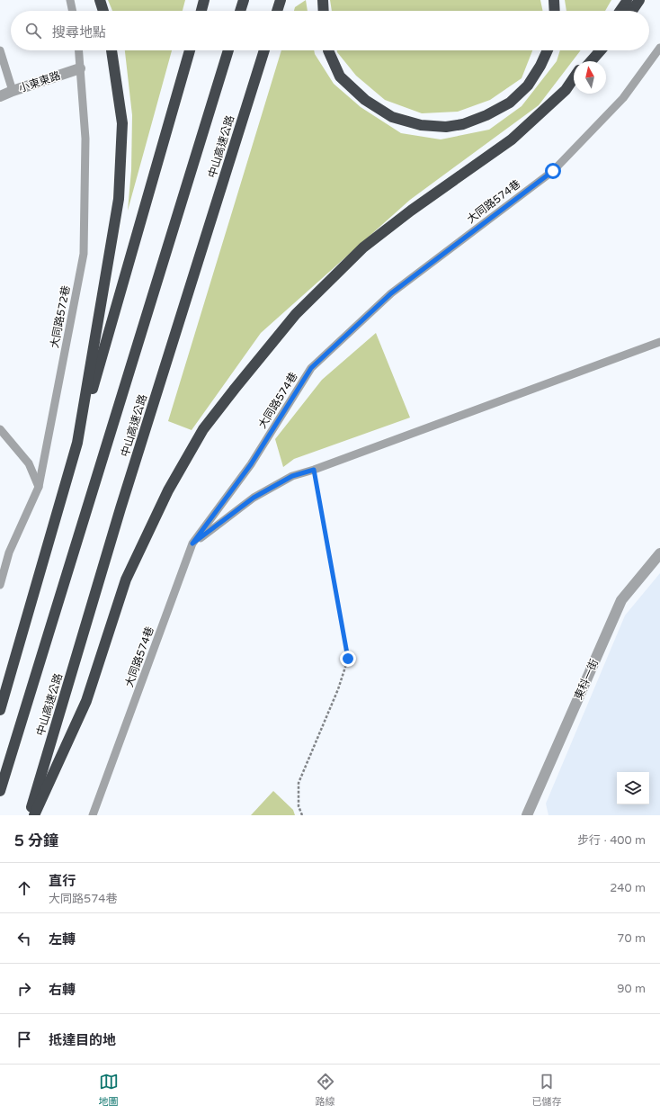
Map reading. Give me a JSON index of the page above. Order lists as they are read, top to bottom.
{
  "streets": {
    "highway": ["中山高速公路"],
    "street": ["小東東路", "東科一街"],
    "lane": ["大同路574巷", "大同路572巷"]
  },
  "crossings": [
    ["小東東路", "大同路572巷"]
  ],
  "north": "top",
  "page": {
    "search": "搜尋地點",
    "heading": ["5 分鐘", "步行 · 400 m"],
    "list": [
      ["直行", "大同路574巷", "240 m"],
      ["左轉", "70 m"],
      ["右轉", "90 m"],
      "抵達目的地"
    ],
    "nav": ["地圖", "路線", "已儲存"]
  }
}
